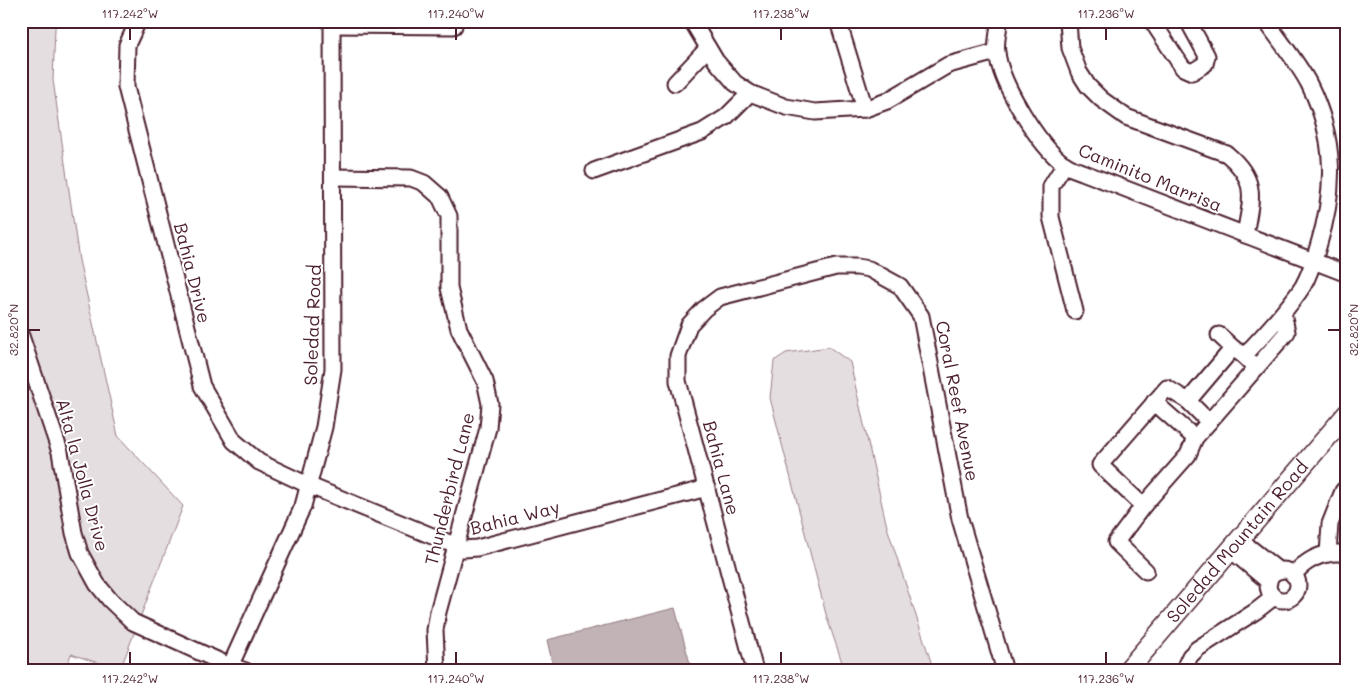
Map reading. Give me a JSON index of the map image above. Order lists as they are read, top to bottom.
{
  "streets": {
    "main road": ["Soledad Mountain Road"],
    "street": [
      "Caminito Marrisa",
      "Bahia Drive",
      "Soledad Road",
      "Coral Reef Avenue",
      "Bahia Lane",
      "Alta la Jolla Drive",
      "Thunderbird Lane",
      "Bahia Way"
    ]
  },
  "crossings": [
    ["Bahia Drive", "Soledad Road"],
    ["Bahia Drive", "Bahia Way"],
    ["Soledad Road", "Alta la Jolla Drive"],
    ["Soledad Road", "Thunderbird Lane"],
    ["Soledad Road", "Bahia Way"],
    ["Coral Reef Avenue", "Bahia Lane"],
    ["Bahia Lane", "Bahia Way"],
    ["Thunderbird Lane", "Bahia Way"]
  ],
  "coordinates": [
    "117.242°W",
    "117.240°W",
    "117.238°W",
    "117.236°W",
    "32.820°N"
  ]
}
